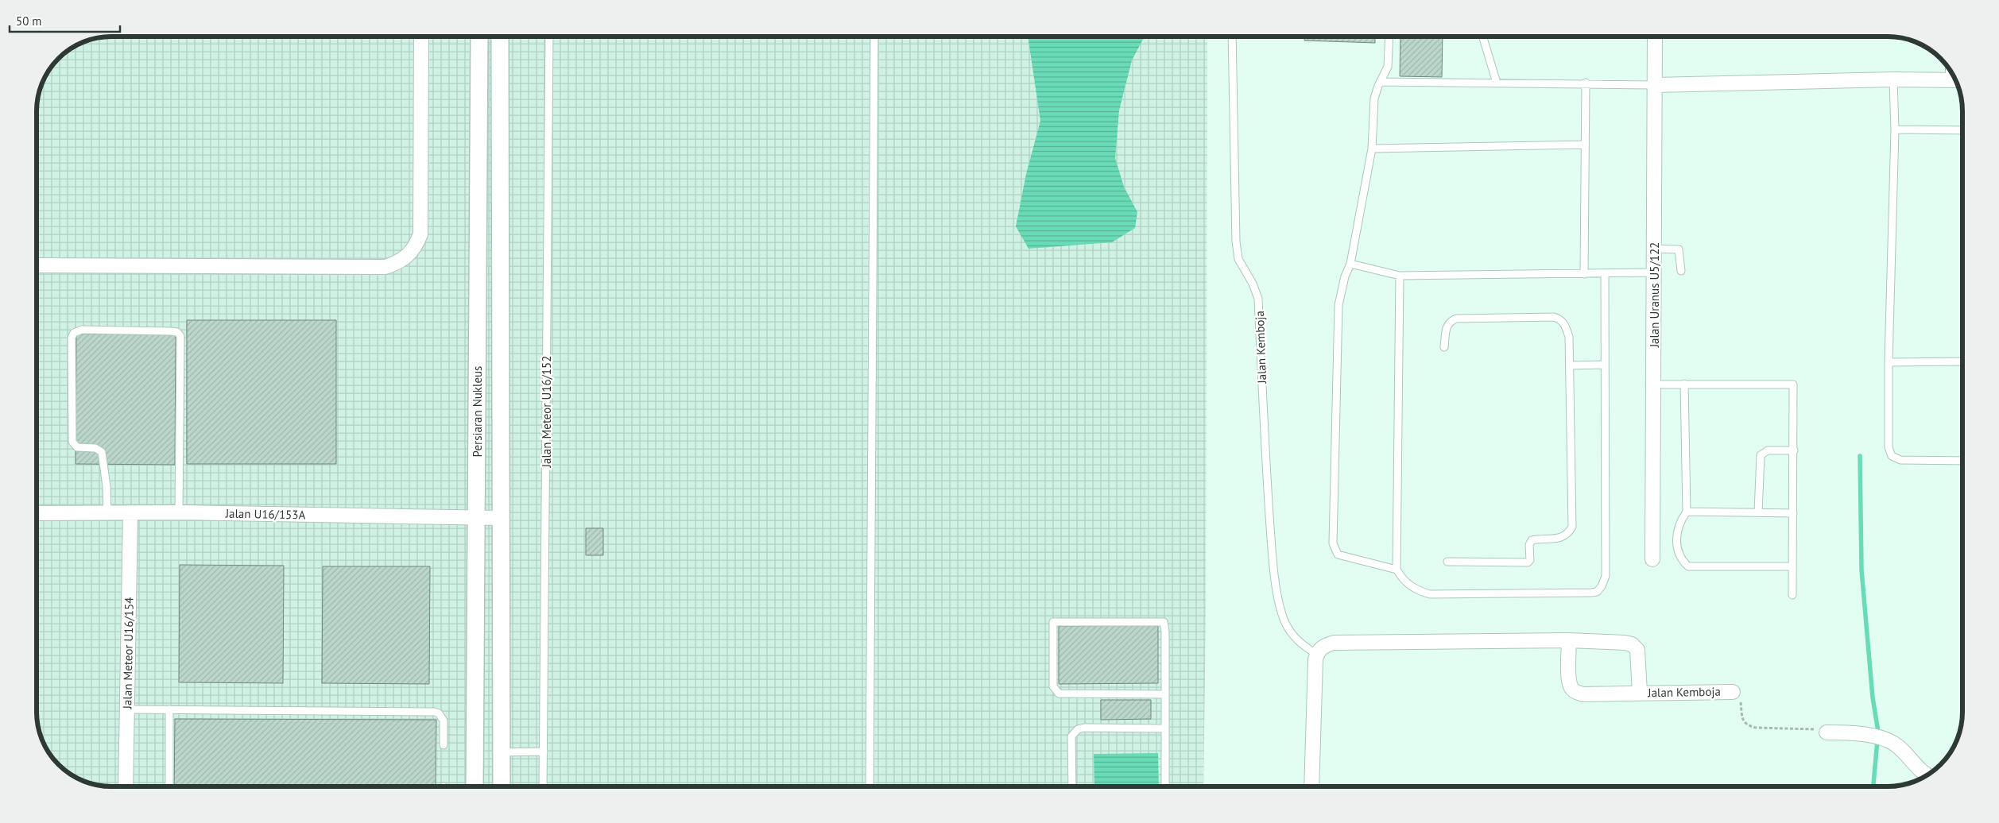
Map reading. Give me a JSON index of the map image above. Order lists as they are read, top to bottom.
{
  "streets": {
    "street": [
      "Jalan Uranus U5/122",
      "Jalan Kemboja",
      "Persiaran Nukleus",
      "Jalan U16/153A",
      "Jalan Meteor U16/154"
    ],
    "lane": ["Jalan Meteor U16/152"]
  },
  "crossings": [
    ["Persiaran Nukleus", "Jalan U16/153A"],
    ["Jalan U16/153A", "Jalan Meteor U16/154"]
  ],
  "scale_bar": "50 m"
}
